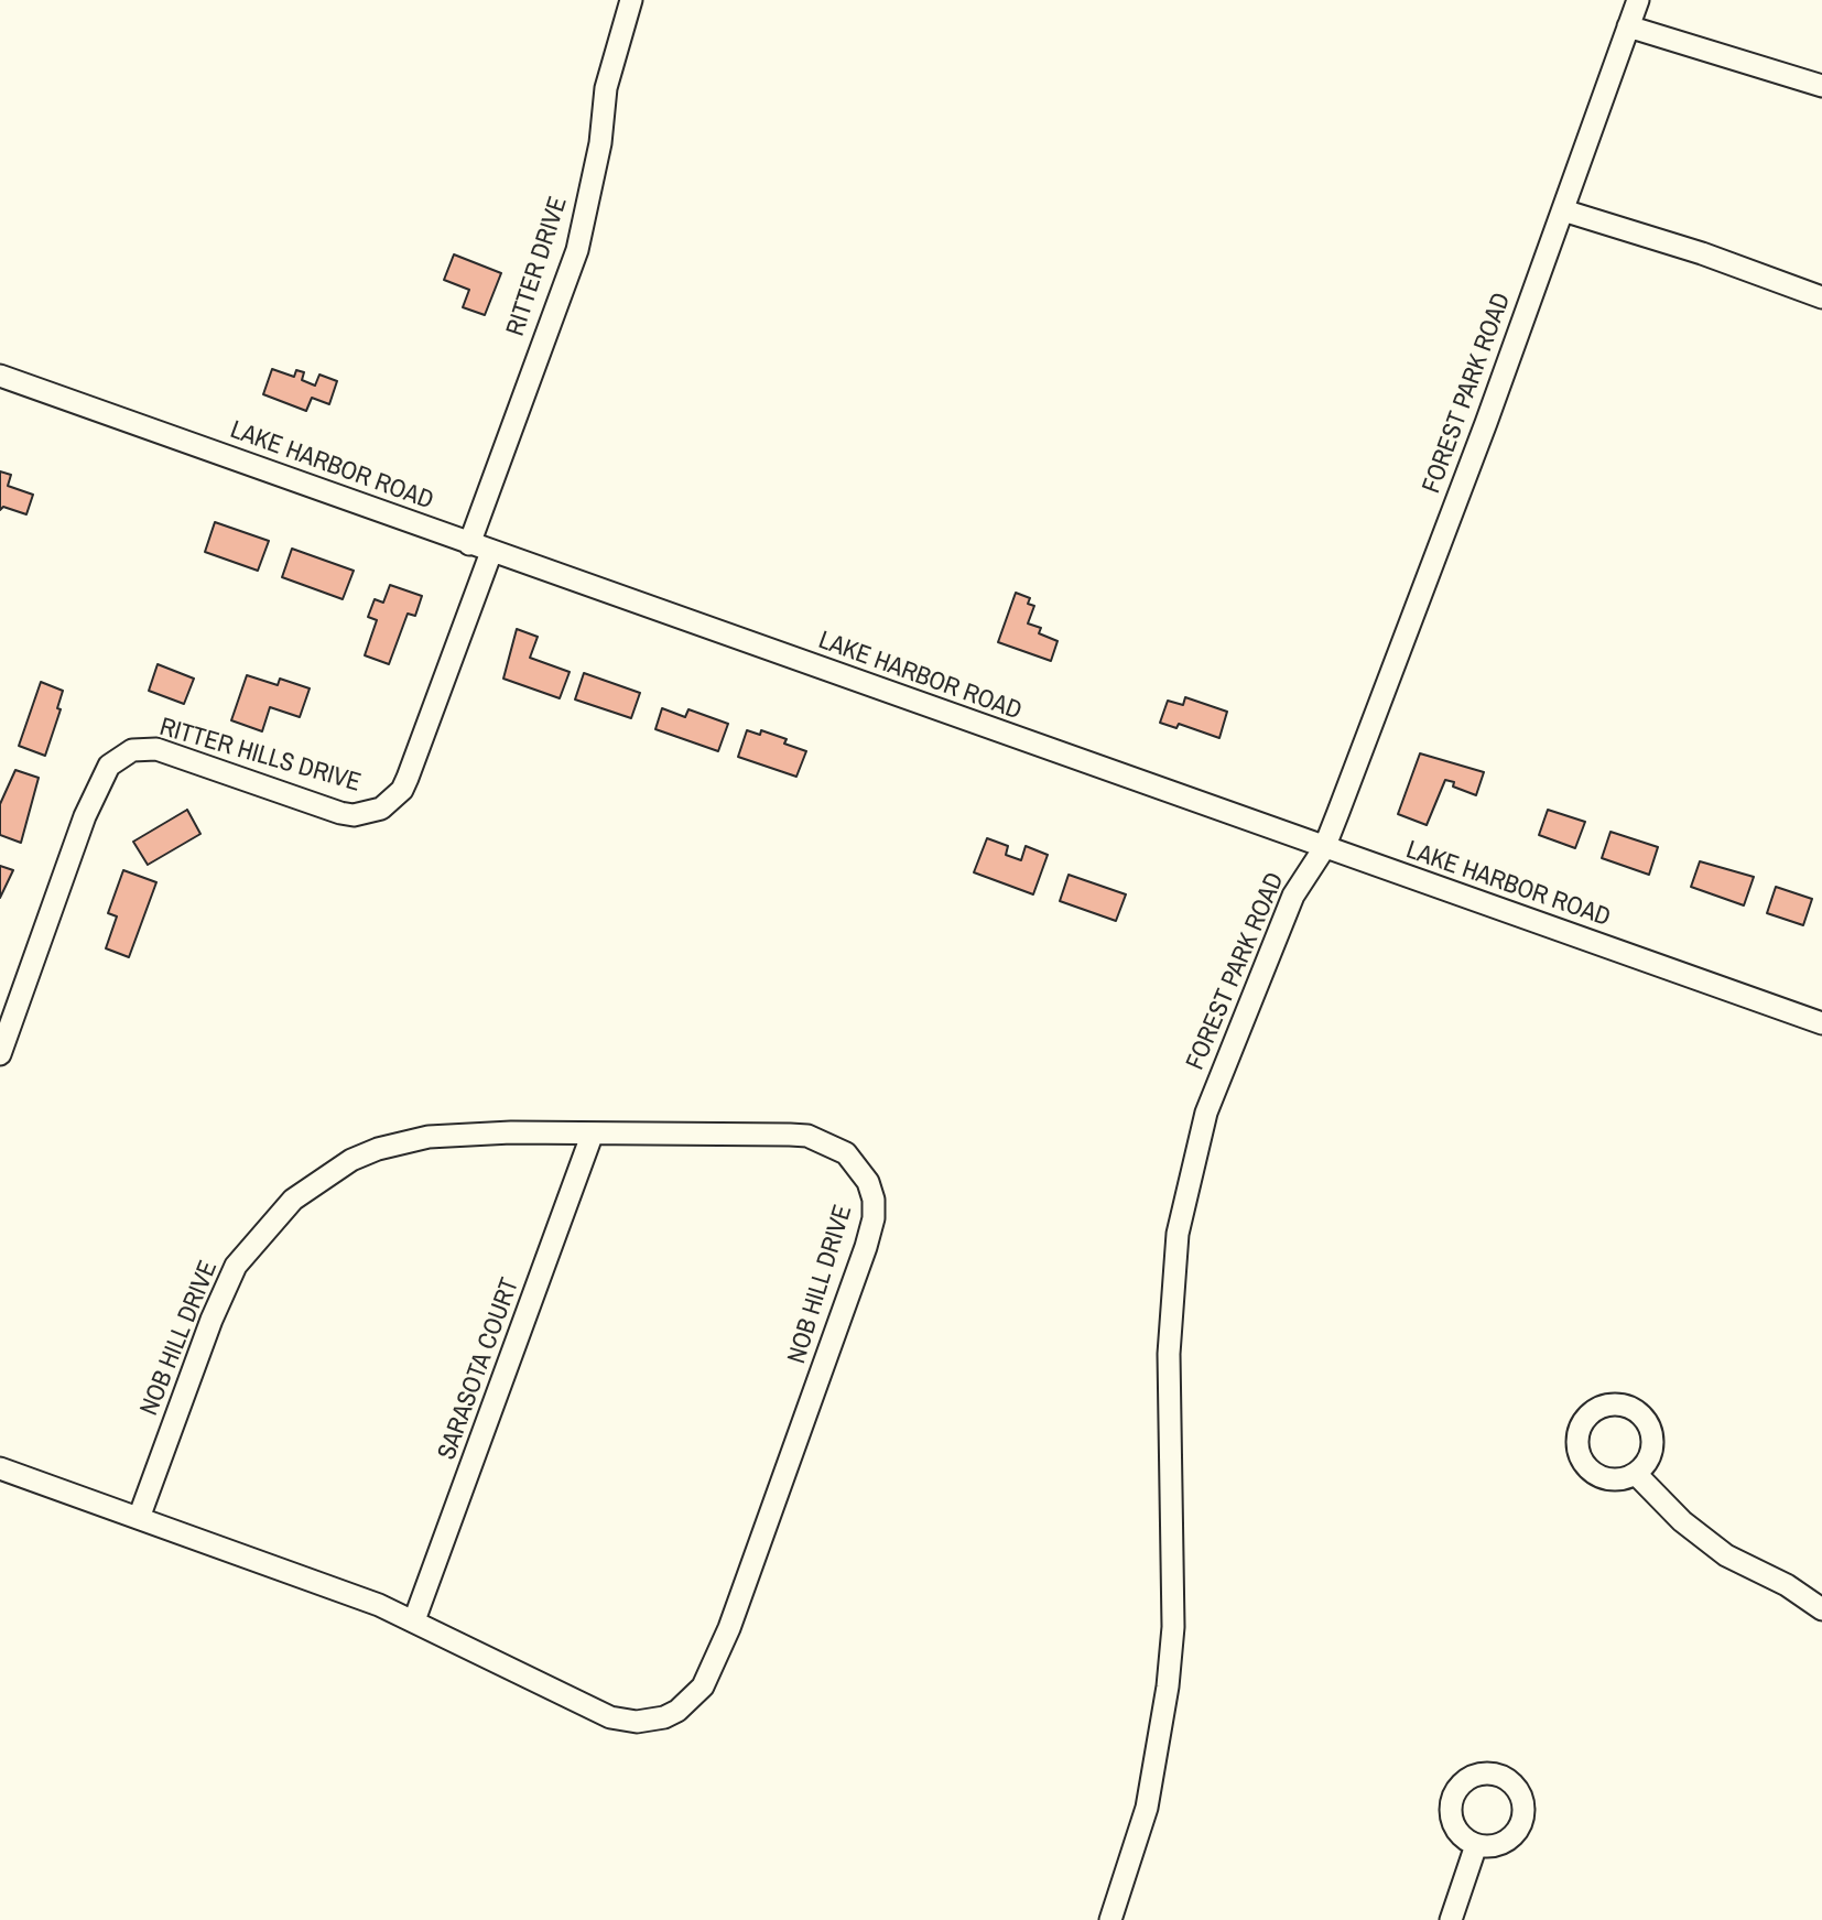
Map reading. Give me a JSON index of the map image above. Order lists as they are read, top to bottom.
{
  "streets": {
    "street": [
      "RITTER DRIVE",
      "FOREST PARK ROAD",
      "LAKE HARBOR ROAD",
      "RITTER HILLS DRIVE",
      "NOB HILL DRIVE",
      "SARASOTA COURT"
    ]
  },
  "crossings": [
    ["RITTER DRIVE", "LAKE HARBOR ROAD"],
    ["FOREST PARK ROAD", "LAKE HARBOR ROAD"],
    ["LAKE HARBOR ROAD", "RITTER HILLS DRIVE"],
    ["NOB HILL DRIVE", "SARASOTA COURT"]
  ]
}
